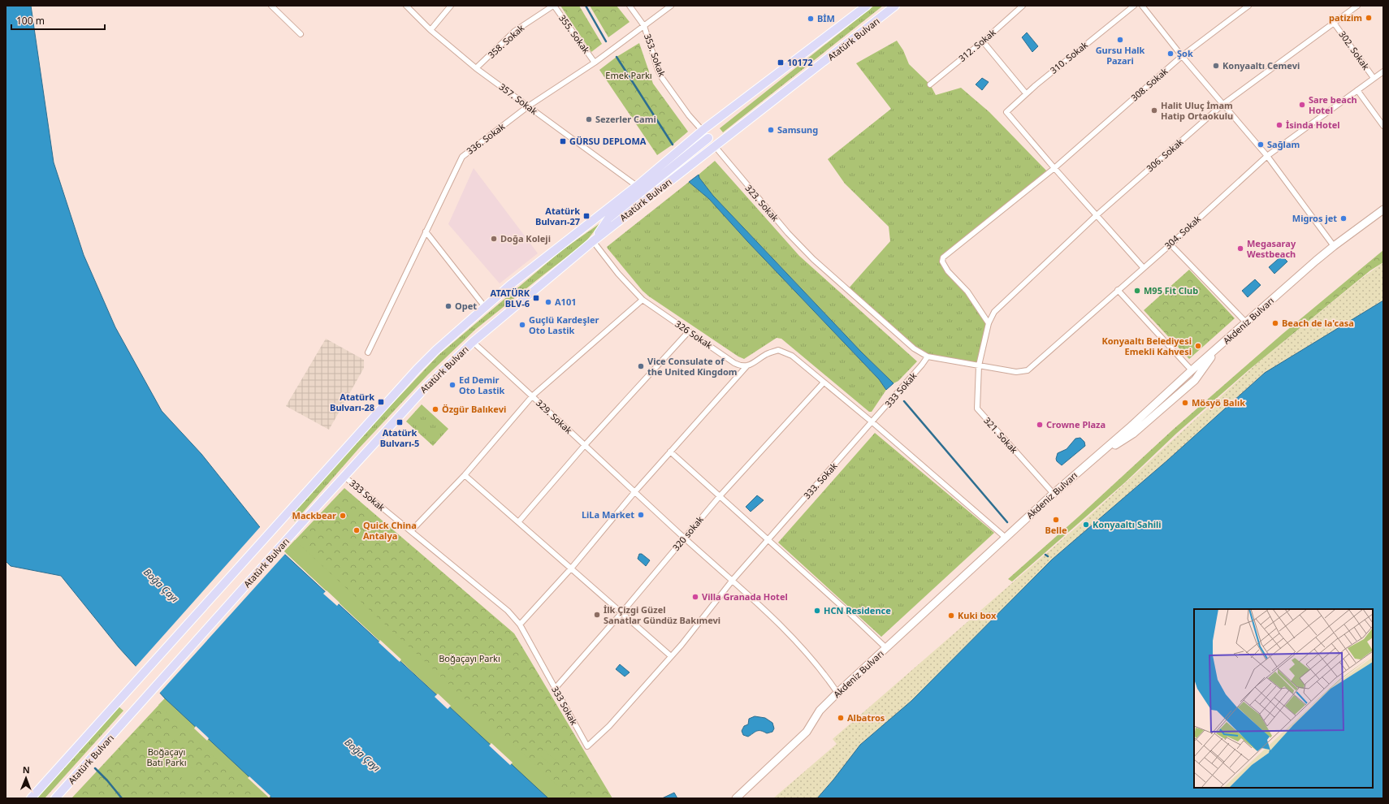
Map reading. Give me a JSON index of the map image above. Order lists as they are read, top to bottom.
{
  "streets": {
    "main road": ["Atatürk Bulvarı", "Akdeniz Bulvarı"],
    "street": [
      "355. Sokak",
      "358. Sokak",
      "312. Sokak",
      "302. Sokak",
      "353. Sokak",
      "310. Sokak",
      "308. Sokak",
      "357. Sokak",
      "336. Sokak",
      "306. Sokak",
      "323. Sokak",
      "304. Sokak",
      "326 Sokak",
      "333 Sokak",
      "329. Sokak",
      "321. Sokak",
      "333. Sokak",
      "320 sokak"
    ]
  },
  "crossings": [
    ["355. Sokak", "358. Sokak"],
    ["355. Sokak", "336. Sokak"],
    ["Atatürk Bulvarı", "353. Sokak"],
    ["Atatürk Bulvarı", "357. Sokak"],
    ["Atatürk Bulvarı", "323. Sokak"],
    ["Atatürk Bulvarı", "326 Sokak"],
    ["Atatürk Bulvarı", "333 Sokak"],
    ["Atatürk Bulvarı", "329. Sokak"],
    ["358. Sokak", "357. Sokak"],
    ["302. Sokak", "306. Sokak"],
    ["302. Sokak", "304. Sokak"],
    ["353. Sokak", "336. Sokak"],
    ["310. Sokak", "308. Sokak"],
    ["308. Sokak", "306. Sokak"],
    ["308. Sokak", "321. Sokak"],
    ["357. Sokak", "336. Sokak"],
    ["306. Sokak", "321. Sokak"],
    ["323. Sokak", "304. Sokak"],
    ["323. Sokak", "333 Sokak"],
    ["304. Sokak", "333 Sokak"],
    ["304. Sokak", "321. Sokak"],
    ["Akdeniz Bulvarı", "329. Sokak"],
    ["Akdeniz Bulvarı", "321. Sokak"],
    ["333 Sokak", "329. Sokak"],
    ["333 Sokak", "333. Sokak"],
    ["333 Sokak", "320 sokak"],
    ["329. Sokak", "320 sokak"]
  ],
  "water": ["Boğa Çayı"],
  "parks": ["Emek Parkı", "Boğaçayı Parkı", "Boğaçayı Batı Parkı"],
  "places": {
    "other": [
      "patizim",
      "BİM",
      "Gursu Halk Pazari",
      "Şok",
      "Konyaaltı Cemevi",
      "Sare beach Hotel",
      "Halit Uluç İmam Hatip Ortaokulu",
      "Sezerler Cami",
      "İsinda Hotel",
      "Samsung",
      "Sağlam",
      "Migros jet",
      "Doğa Koleji",
      "Megasaray Westbeach",
      "M95 Fit Club",
      "A101",
      "Opet",
      "Beach de la'casa",
      "Guçlü Kardeşler Oto Lastik",
      "Konyaaltı Belediyesi Emekli Kahvesi",
      "Vice Consulate of the United Kingdom",
      "Ed Demir Oto Lastik",
      "Mösyö Balık",
      "Özgür Balıkevi",
      "Crowne Plaza",
      "LiLa Market",
      "Mackbear",
      "Belle",
      "Konyaaltı Sahili",
      "Quick China Antalya",
      "Villa Granada Hotel",
      "HCN Residence",
      "İlk Çizgi Güzel Sanatlar Gündüz Bakımevi",
      "Kuki box",
      "Albatros"
    ],
    "transit": [
      "10172",
      "GÜRSU DEPLOMA",
      "Atatürk Bulvarı-27",
      "ATATÜRK BLV-6",
      "Atatürk Bulvarı-28",
      "Atatürk Bulvarı-5"
    ]
  },
  "scale_bar": "100 m",
  "north": "top"
}
